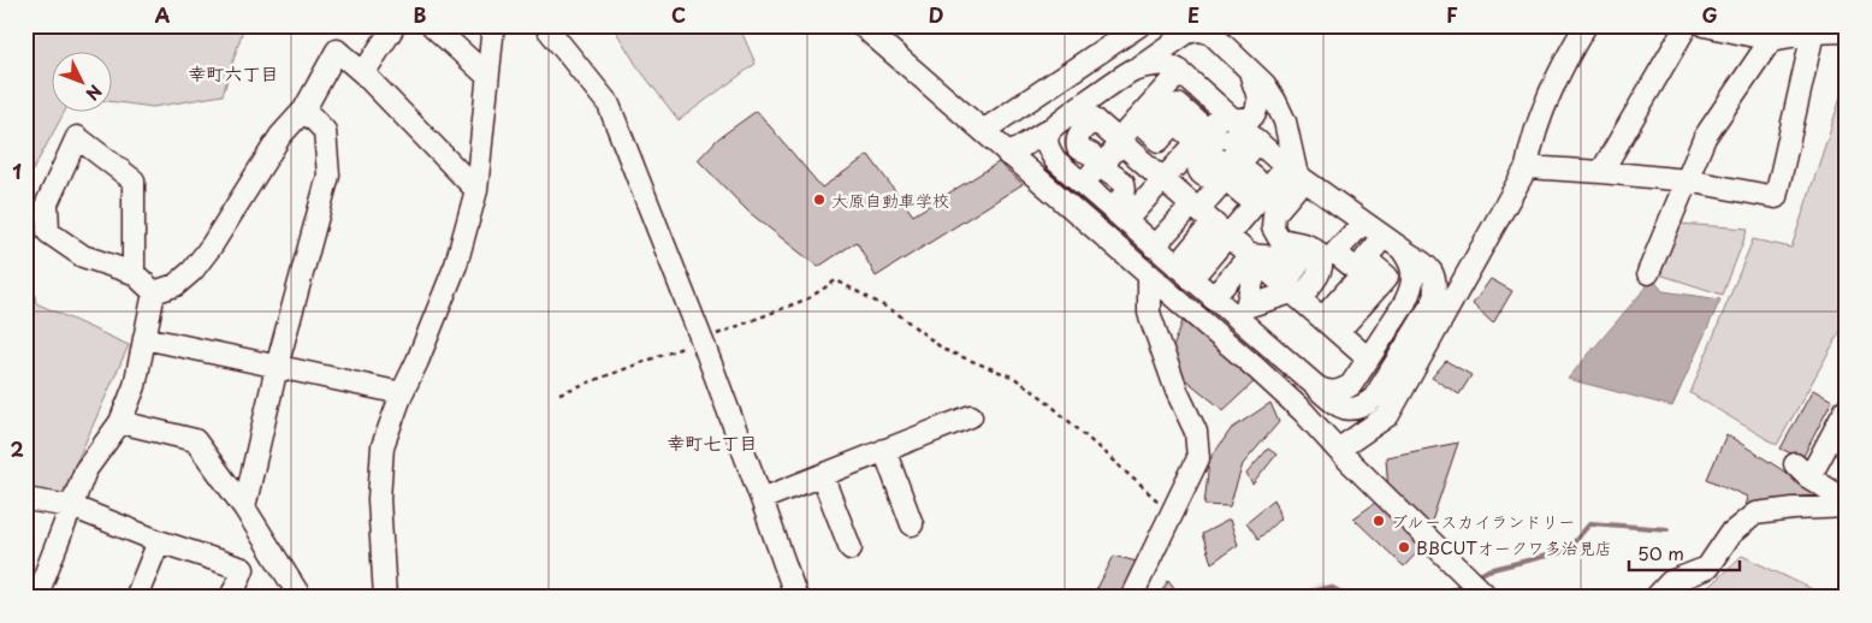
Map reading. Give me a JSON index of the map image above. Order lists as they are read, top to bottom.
{
  "districts": ["幸町六丁目", "幸町七丁目"],
  "places": ["大原自動車学校", "ブルースカイランドリー", "BBCUTオークワ多治見店"],
  "scale_bar": "50 m",
  "north": "bottom right",
  "grid": {
    "columns": [
      "A",
      "B",
      "C",
      "D",
      "E",
      "F",
      "G"
    ],
    "rows": ["1", "2"]
  }
}
